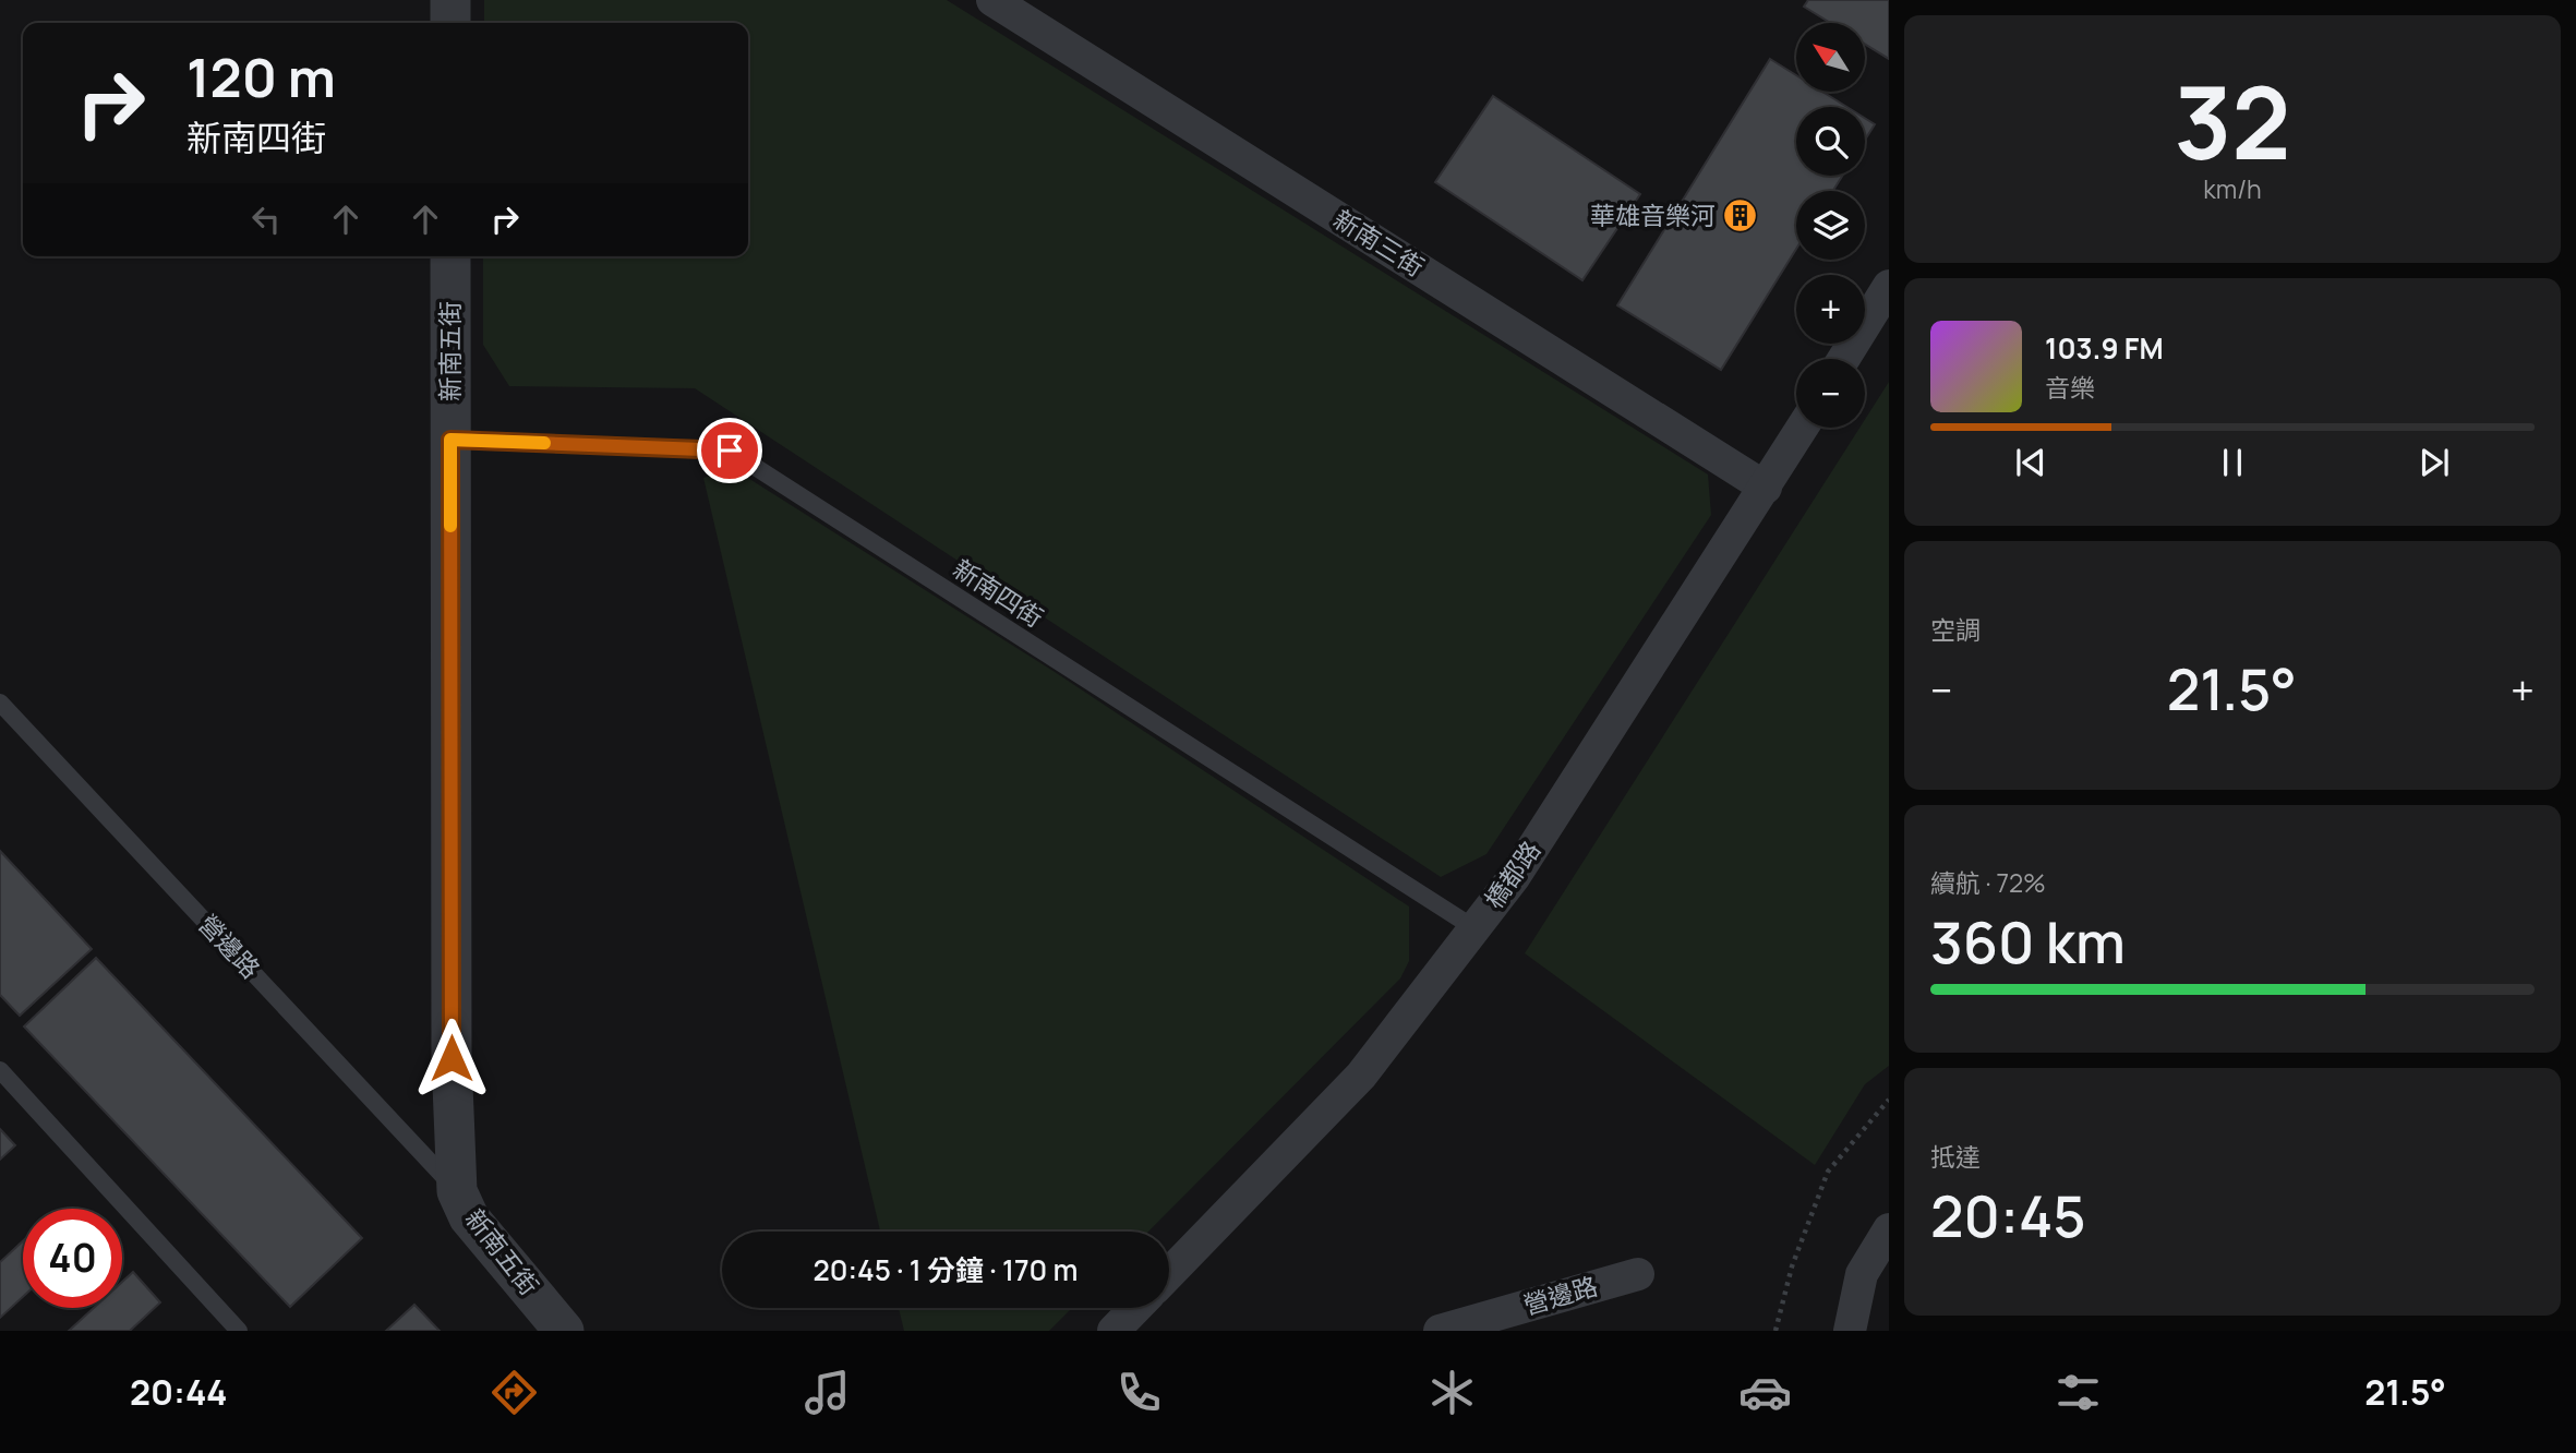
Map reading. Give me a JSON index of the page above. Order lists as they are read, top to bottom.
{
  "streets": {
    "street": [
      "新南三街",
      "新南五街",
      "橋都路",
      "營邊路"
    ],
    "lane": ["新南四街"]
  },
  "crossings": [
    ["新南三街", "橋都路"],
    ["新南五街", "新南四街"],
    ["新南五街", "營邊路"],
    ["新南四街", "橋都路"]
  ],
  "places": {
    "building": ["華雄音樂河"]
  },
  "north": "top left",
  "page": {
    "tile": [
      ["32", "km/h"],
      "空調",
      ["續航 · 72%", "360 km"],
      ["抵達", "20:45"]
    ],
    "map_buttons": ["+", "−"],
    "turn": ["120 m", "新南四街"],
    "song": ["103.9 FM", "音樂"],
    "heat": ["−", "21.5°", "+"],
    "limit": "40",
    "trip": "20:45 · 1 分鐘 · 170 m",
    "tabs": ["20:44", "21.5°"]
  }
}
